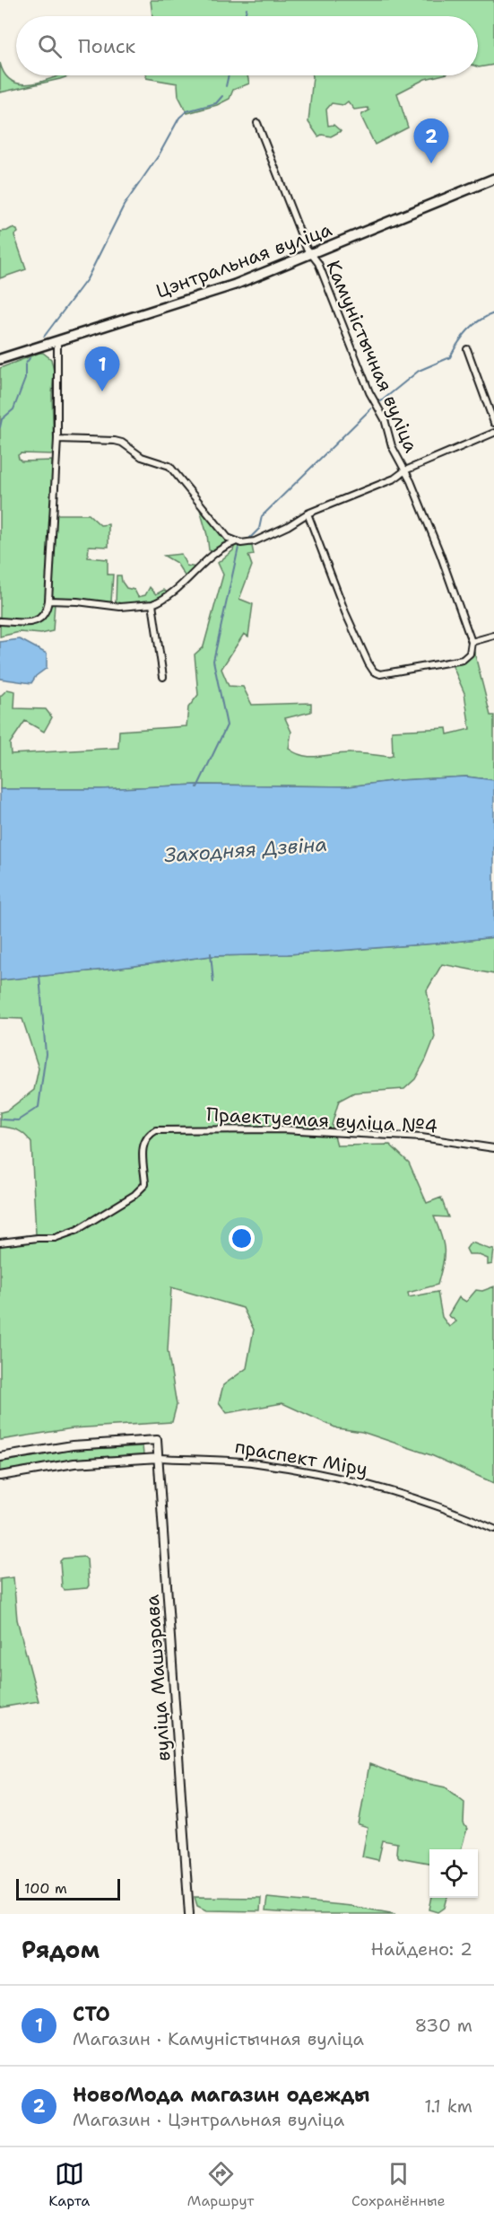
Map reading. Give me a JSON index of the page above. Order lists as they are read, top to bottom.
{
  "streets": {
    "main road": ["Цэнтральная вуліца"],
    "street": [
      "Камуністычная вуліца",
      "Праектуемая вуліца №4",
      "праспект Міру",
      "вуліца Машэрава"
    ]
  },
  "crossings": [
    ["Цэнтральная вуліца", "Камуністычная вуліца"],
    ["праспект Міру", "вуліца Машэрава"]
  ],
  "water": ["Заходняя Дзвіна"],
  "scale_bar": "100 m",
  "page": {
    "search": "Поиск",
    "pins": ["2", "1"],
    "scale": "100 m",
    "heading": ["Рядом", "Найдено: 2"],
    "list": [
      {
        "mark": "1",
        "name": "СТО",
        "note": "Магазин · Камуністычная вуліца",
        "value": "830 m"
      },
      {
        "mark": "2",
        "name": "НовоМода магазин одежды",
        "note": "Магазин · Цэнтральная вуліца",
        "value": "1.1 km"
      }
    ],
    "nav": ["Карта", "Маршрут", "Сохранённые"]
  }
}
